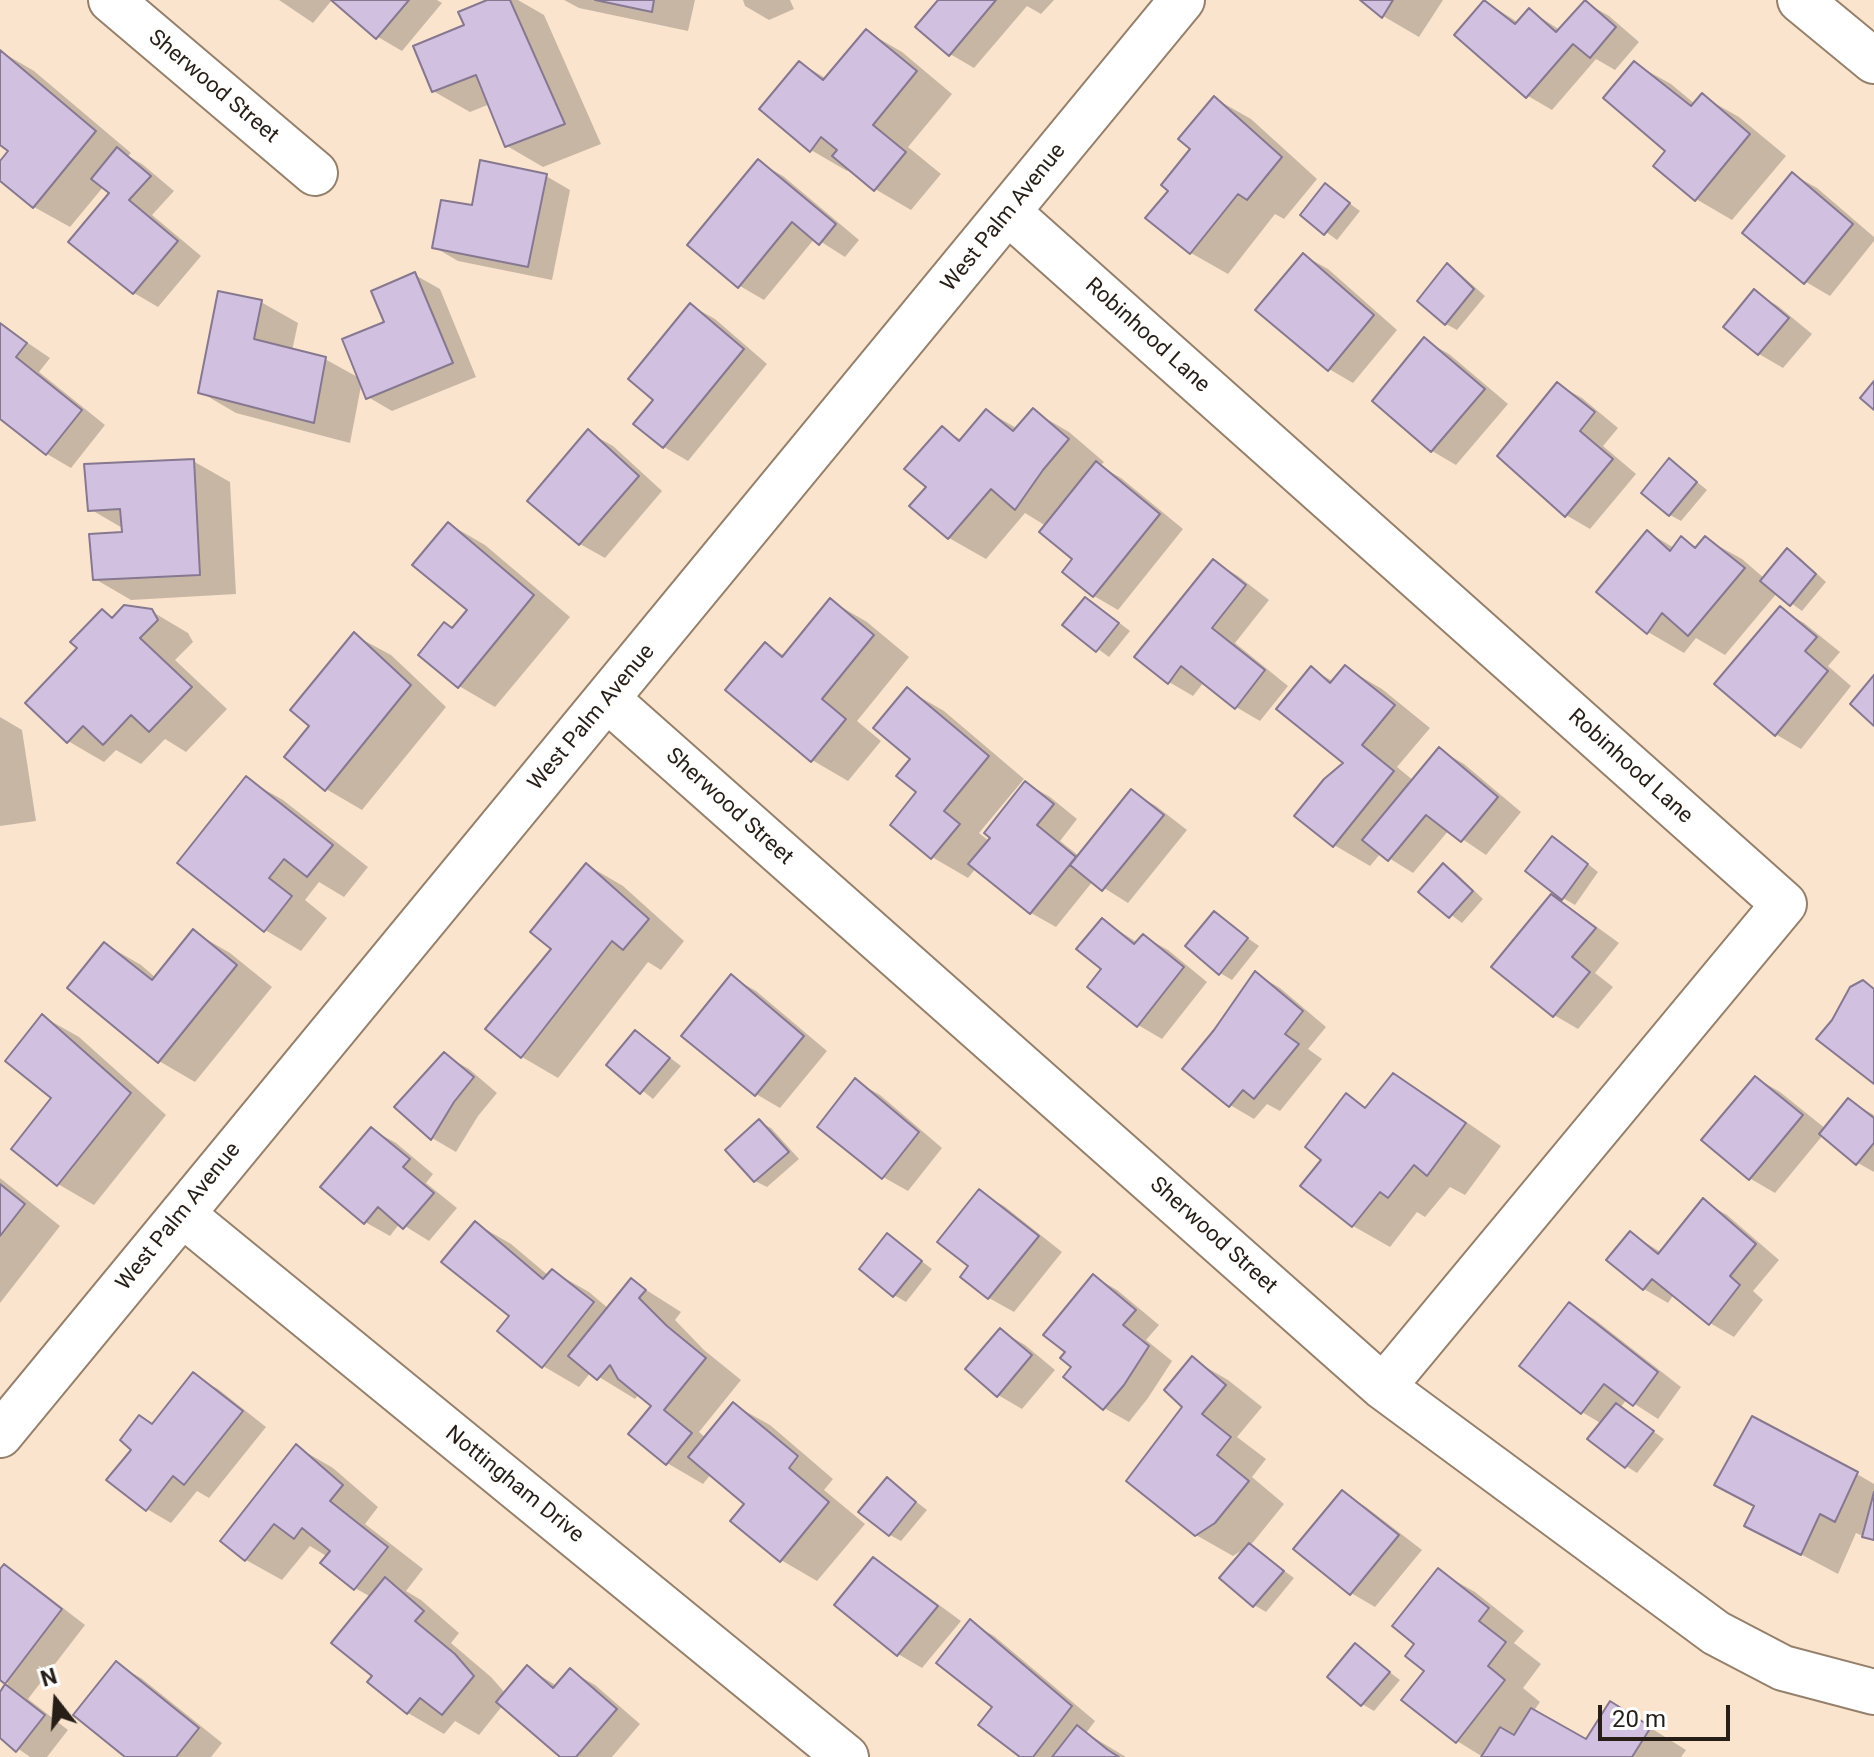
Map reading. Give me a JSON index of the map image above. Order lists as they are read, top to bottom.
{
  "streets": {
    "street": [
      "Sherwood Street",
      "West Palm Avenue",
      "Robinhood Lane",
      "Nottingham Drive"
    ]
  },
  "crossings": [
    ["Sherwood Street", "West Palm Avenue"],
    ["Sherwood Street", "Robinhood Lane"],
    ["West Palm Avenue", "Robinhood Lane"],
    ["West Palm Avenue", "Nottingham Drive"]
  ],
  "scale_bar": "20 m",
  "north": "top"
}
